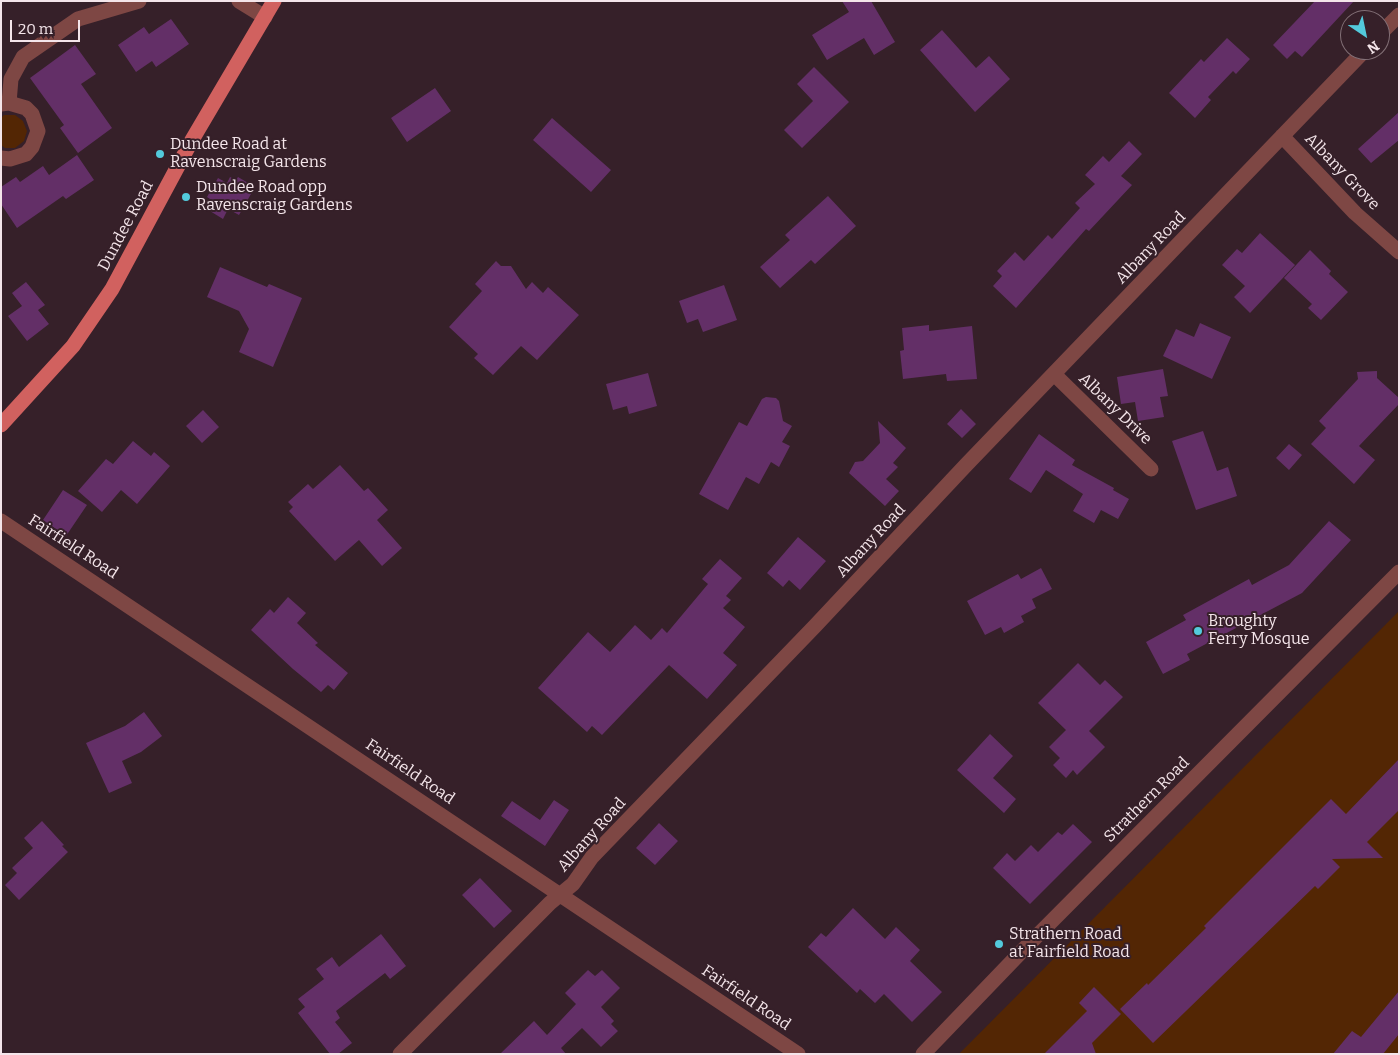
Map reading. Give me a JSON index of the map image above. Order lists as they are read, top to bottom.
{
  "streets": {
    "main road": ["Dundee Road"],
    "street": [
      "Albany Grove",
      "Albany Road",
      "Albany Drive",
      "Fairfield Road",
      "Strathern Road"
    ]
  },
  "crossings": [
    ["Albany Grove", "Albany Road"],
    ["Albany Road", "Albany Drive"],
    ["Albany Road", "Fairfield Road"]
  ],
  "places": [
    "Dundee Road at Ravenscraig Gardens",
    "Dundee Road opp Ravenscraig Gardens",
    "Broughty Ferry Mosque",
    "Strathern Road at Fairfield Road"
  ],
  "scale_bar": "20 m",
  "north": "bottom right"
}
